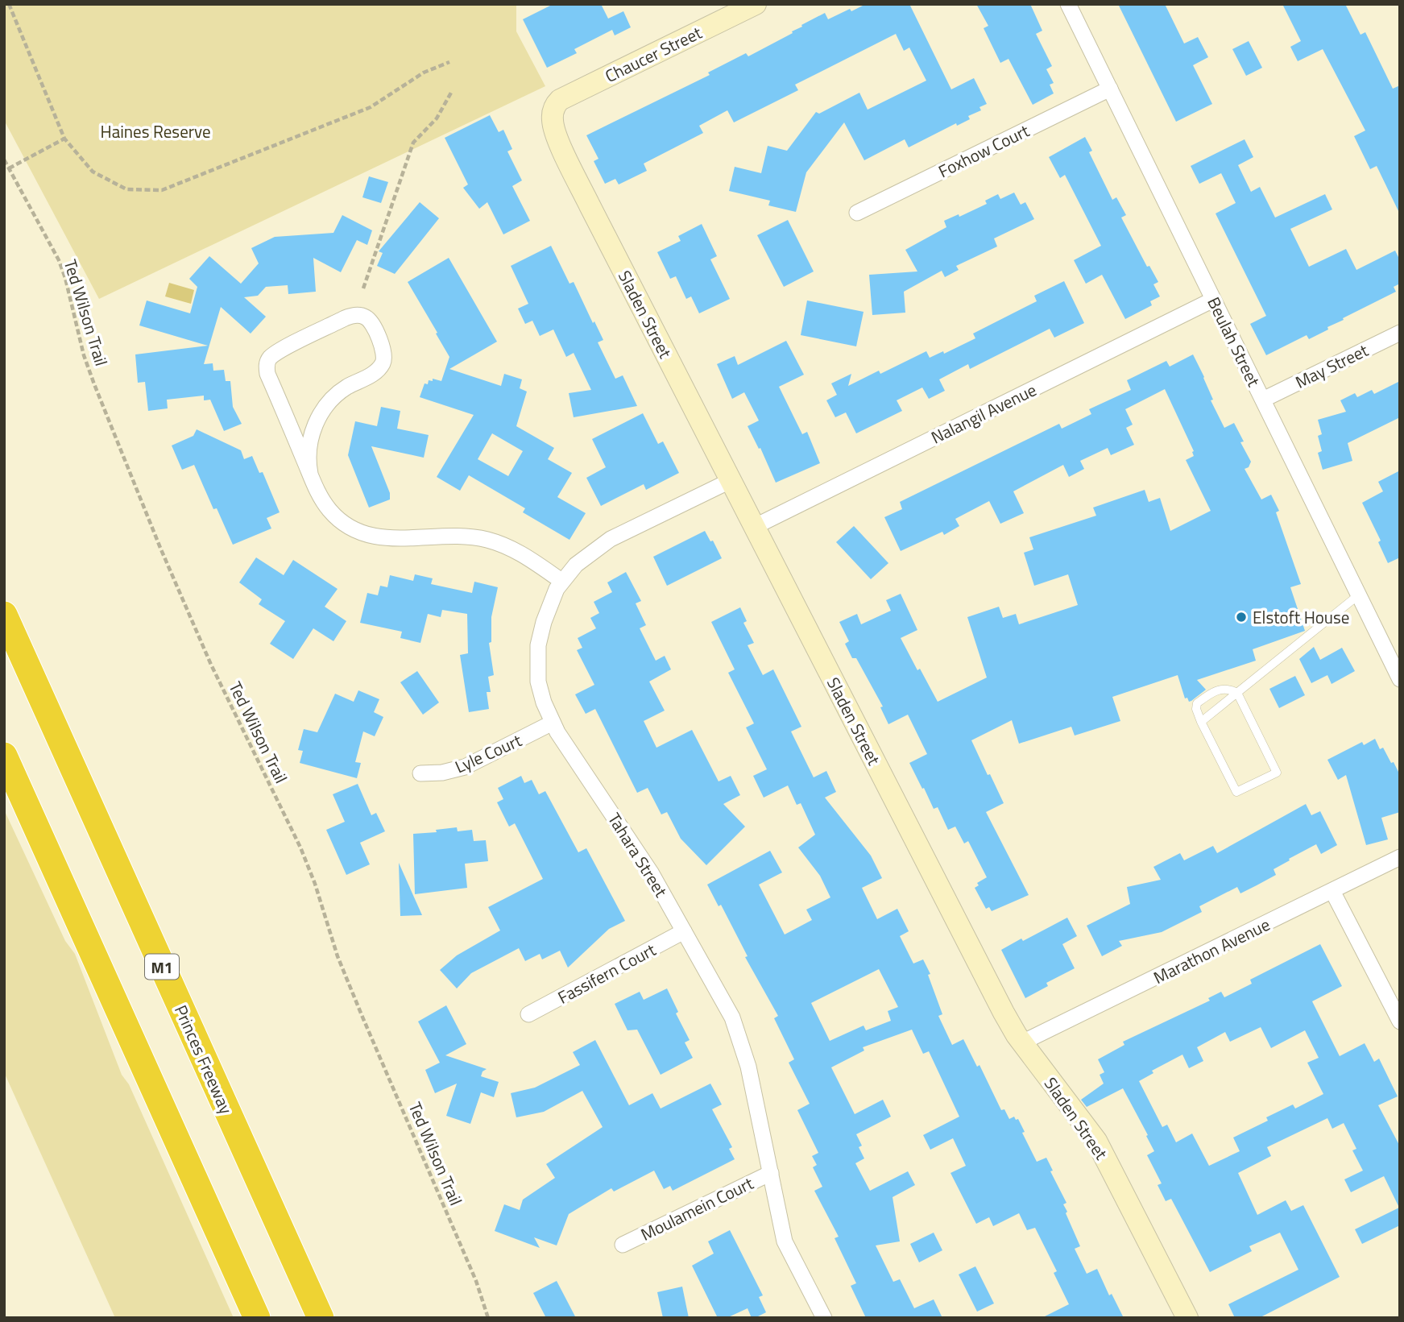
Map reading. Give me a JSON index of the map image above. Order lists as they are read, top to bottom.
{
  "streets": {
    "highway": ["M1", "Princes Freeway"],
    "street": [
      "Chaucer Street",
      "Foxhow Court",
      "Sladen Street",
      "Beulah Street",
      "May Street",
      "Nalangil Avenue",
      "Lyle Court",
      "Tahara Street",
      "Marathon Avenue",
      "Fassifern Court",
      "Moulamein Court"
    ],
    "path": ["Ted Wilson Trail"]
  },
  "crossings": [
    ["Chaucer Street", "Sladen Street"],
    ["Foxhow Court", "Beulah Street"],
    ["Sladen Street", "Nalangil Avenue"],
    ["Sladen Street", "Tahara Street"],
    ["Sladen Street", "Marathon Avenue"],
    ["Beulah Street", "May Street"],
    ["Beulah Street", "Nalangil Avenue"],
    ["Lyle Court", "Tahara Street"],
    ["Tahara Street", "Fassifern Court"],
    ["Tahara Street", "Moulamein Court"]
  ],
  "parks": ["Haines Reserve"],
  "places": ["Elstoft House"]
}
